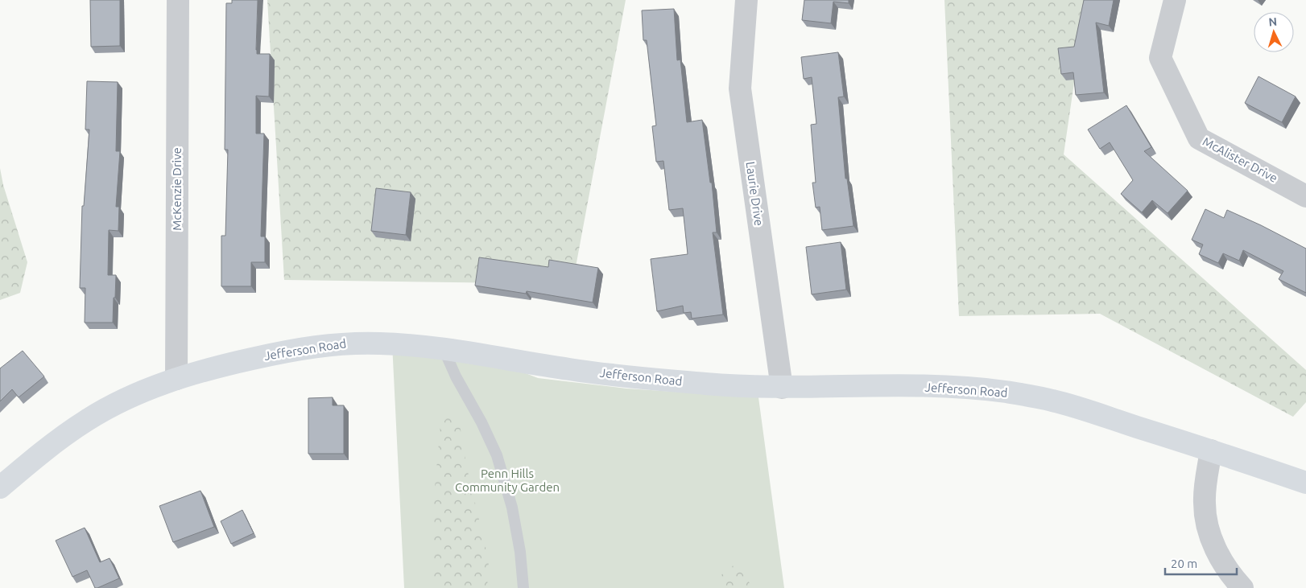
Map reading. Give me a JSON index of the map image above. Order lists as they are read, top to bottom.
{
  "streets": {
    "street": [
      "McAlister Drive",
      "McKenzie Drive",
      "Laurie Drive",
      "Jefferson Road"
    ]
  },
  "crossings": [
    ["McKenzie Drive", "Jefferson Road"],
    ["Laurie Drive", "Jefferson Road"]
  ],
  "parks": ["Penn Hills Community Garden"],
  "scale_bar": "20 m",
  "north": "top"
}
